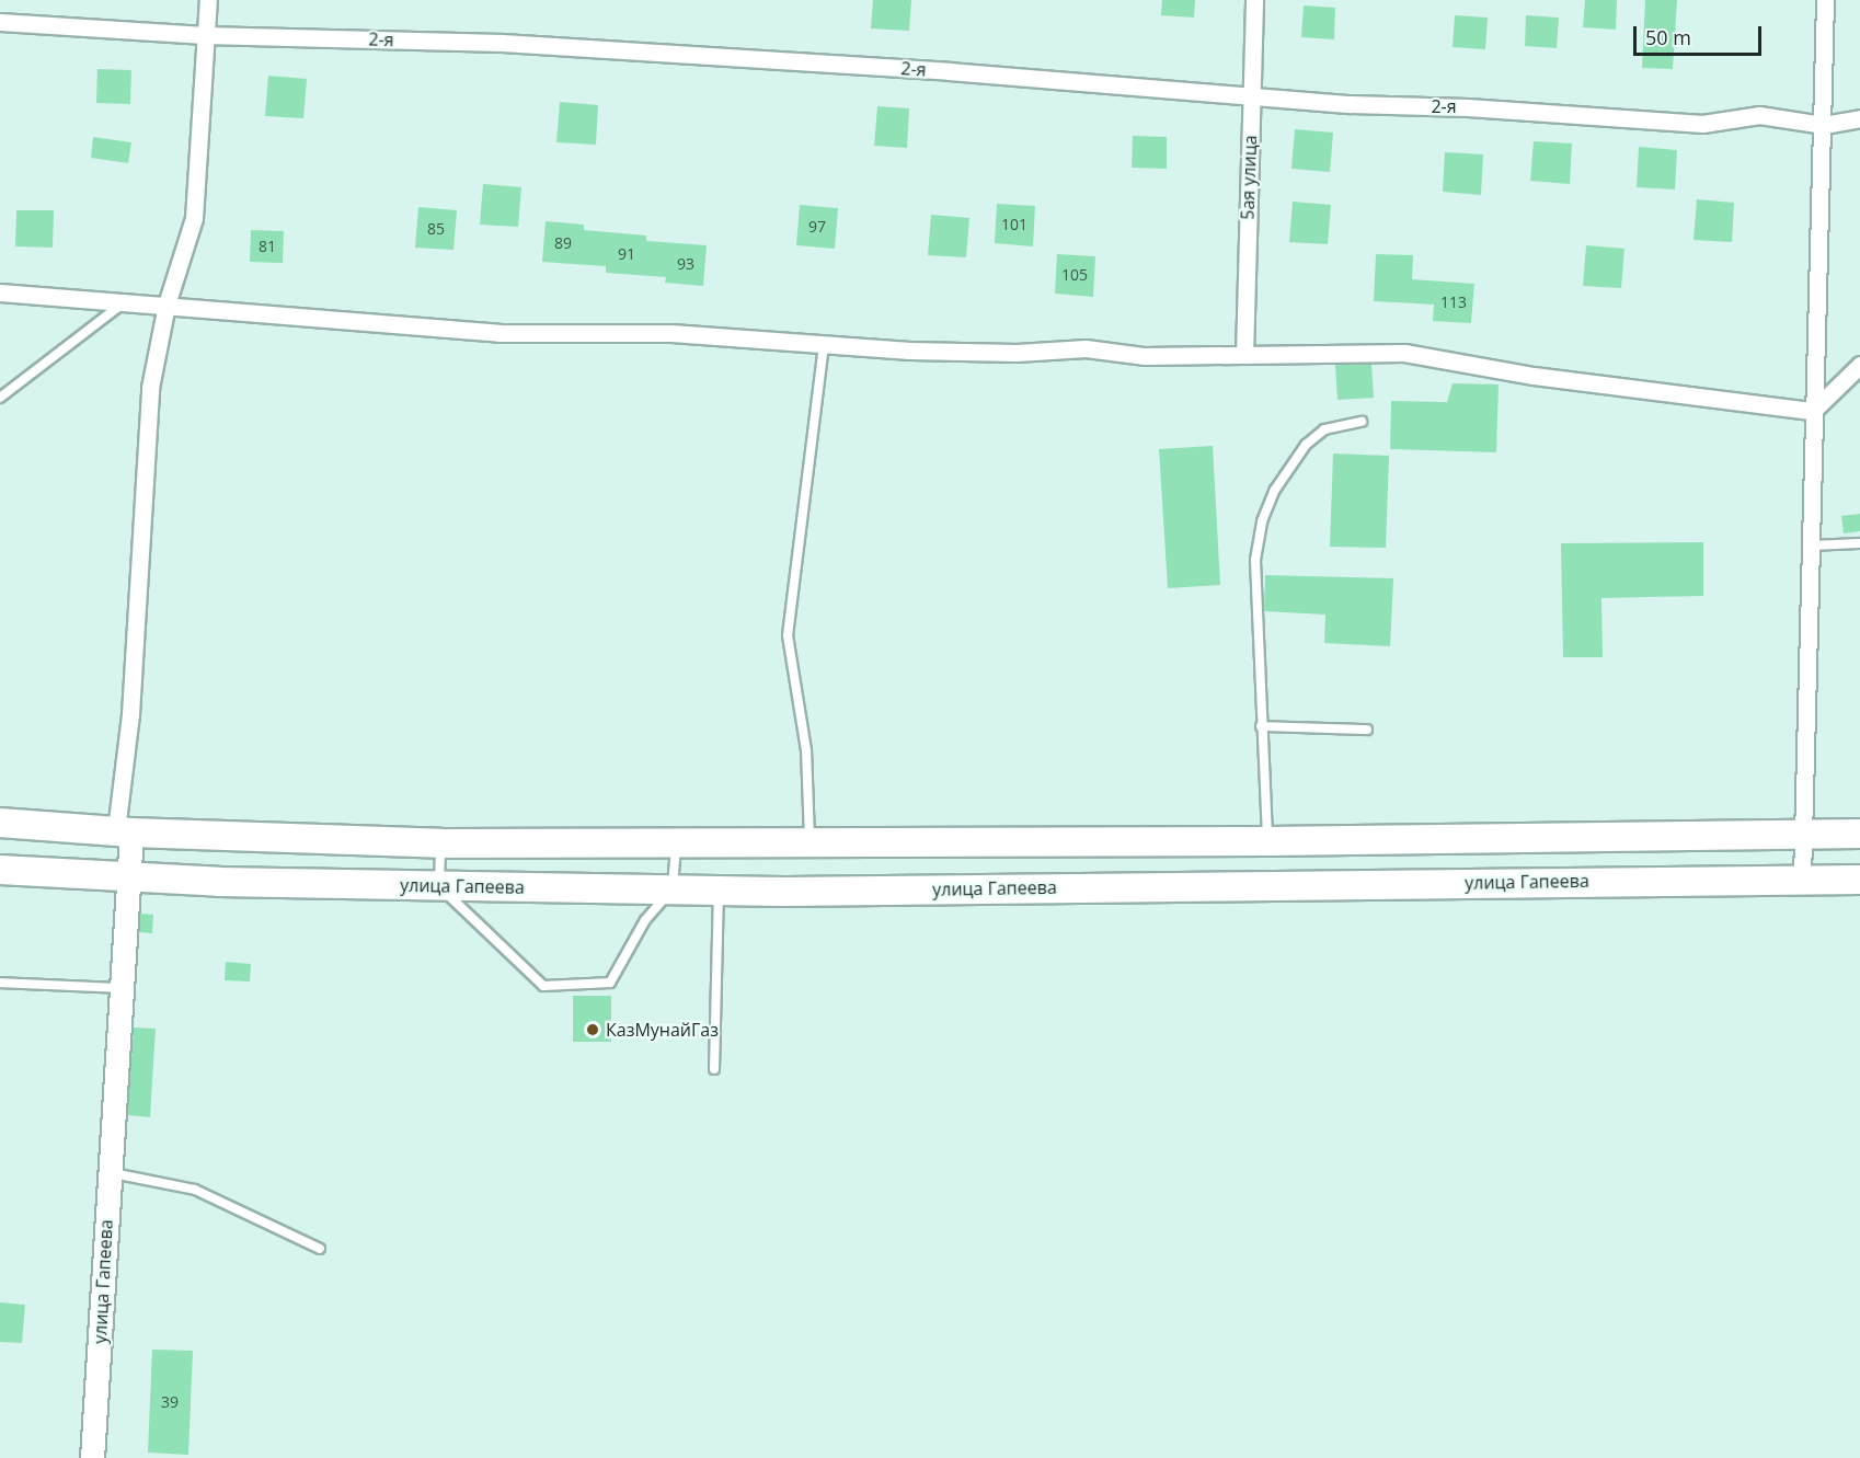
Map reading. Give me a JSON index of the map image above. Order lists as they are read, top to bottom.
{
  "streets": {
    "highway": ["улица Гапеева"],
    "street": ["2-я", "5ая улица"]
  },
  "crossings": [
    ["2-я", "5ая улица"]
  ],
  "places": ["КазМунайГаз"],
  "house_numbers": [
    "101",
    "97",
    "85",
    "89",
    "81",
    "91",
    "93",
    "105",
    "113",
    "39"
  ],
  "scale_bar": "50 m"
}
